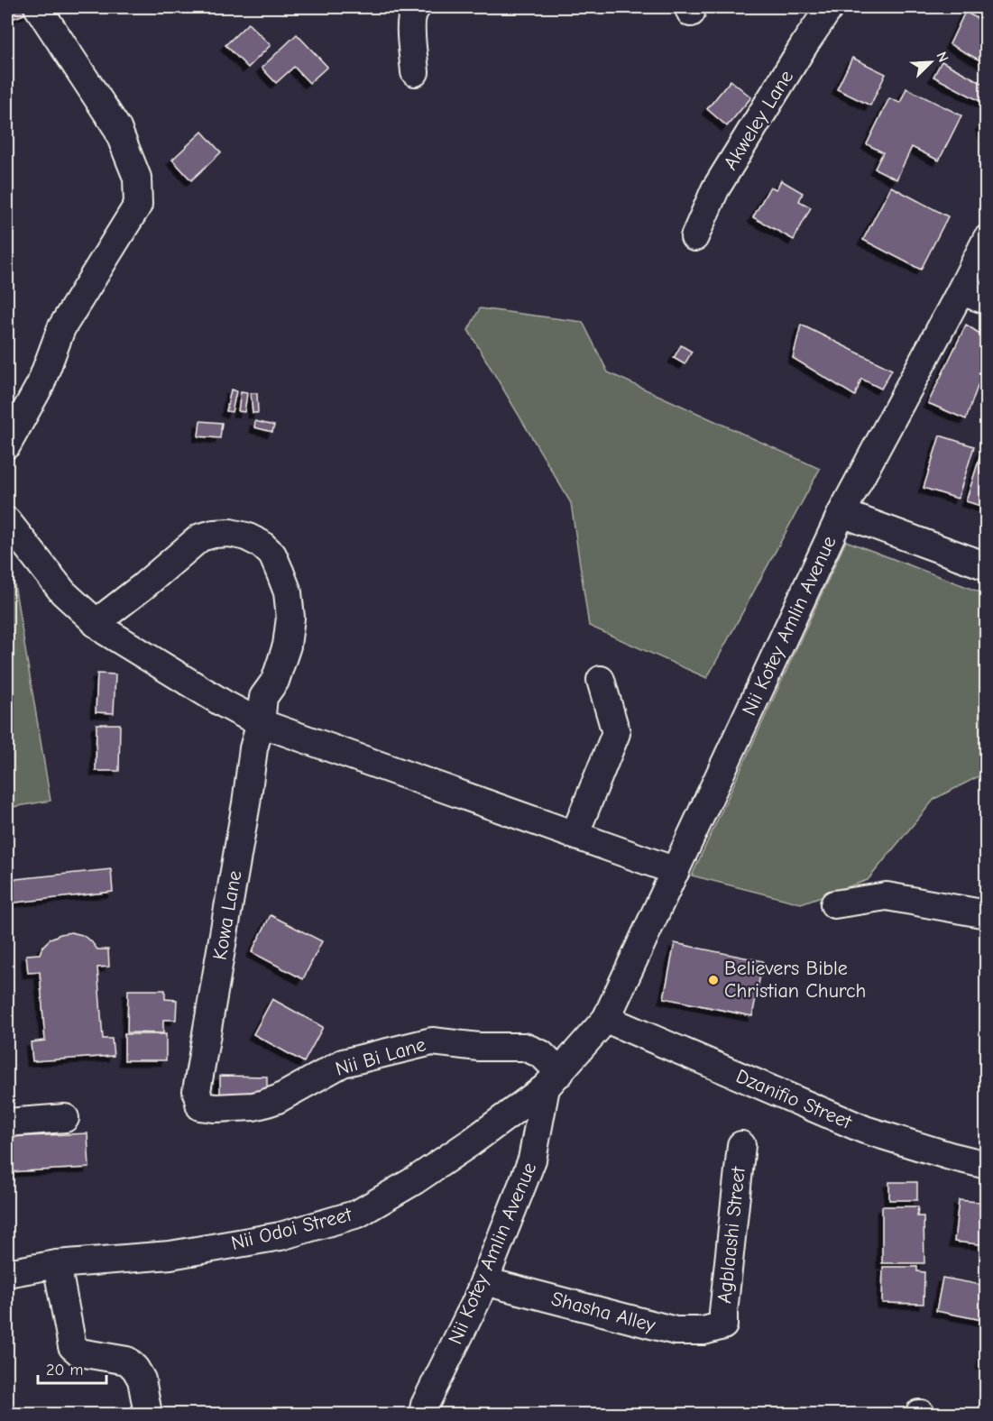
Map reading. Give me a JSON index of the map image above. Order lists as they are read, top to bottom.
{
  "streets": {
    "street": [
      "Akweley Lane",
      "Nii Kotey Amlin Avenue",
      "Kowa Lane",
      "Nii Bi Lane",
      "Dzanifio Street",
      "Nii Odoi Street",
      "Agblaashi Street",
      "Shasha Alley"
    ]
  },
  "crossings": [
    ["Nii Kotey Amlin Avenue", "Nii Bi Lane"],
    ["Nii Kotey Amlin Avenue", "Dzanifio Street"],
    ["Nii Kotey Amlin Avenue", "Nii Odoi Street"],
    ["Nii Kotey Amlin Avenue", "Shasha Alley"],
    ["Kowa Lane", "Nii Bi Lane"],
    ["Nii Bi Lane", "Nii Odoi Street"],
    ["Dzanifio Street", "Nii Odoi Street"],
    ["Agblaashi Street", "Shasha Alley"]
  ],
  "places": ["Believers Bible Christian Church"],
  "scale_bar": "20 m",
  "north": "top right"
}
